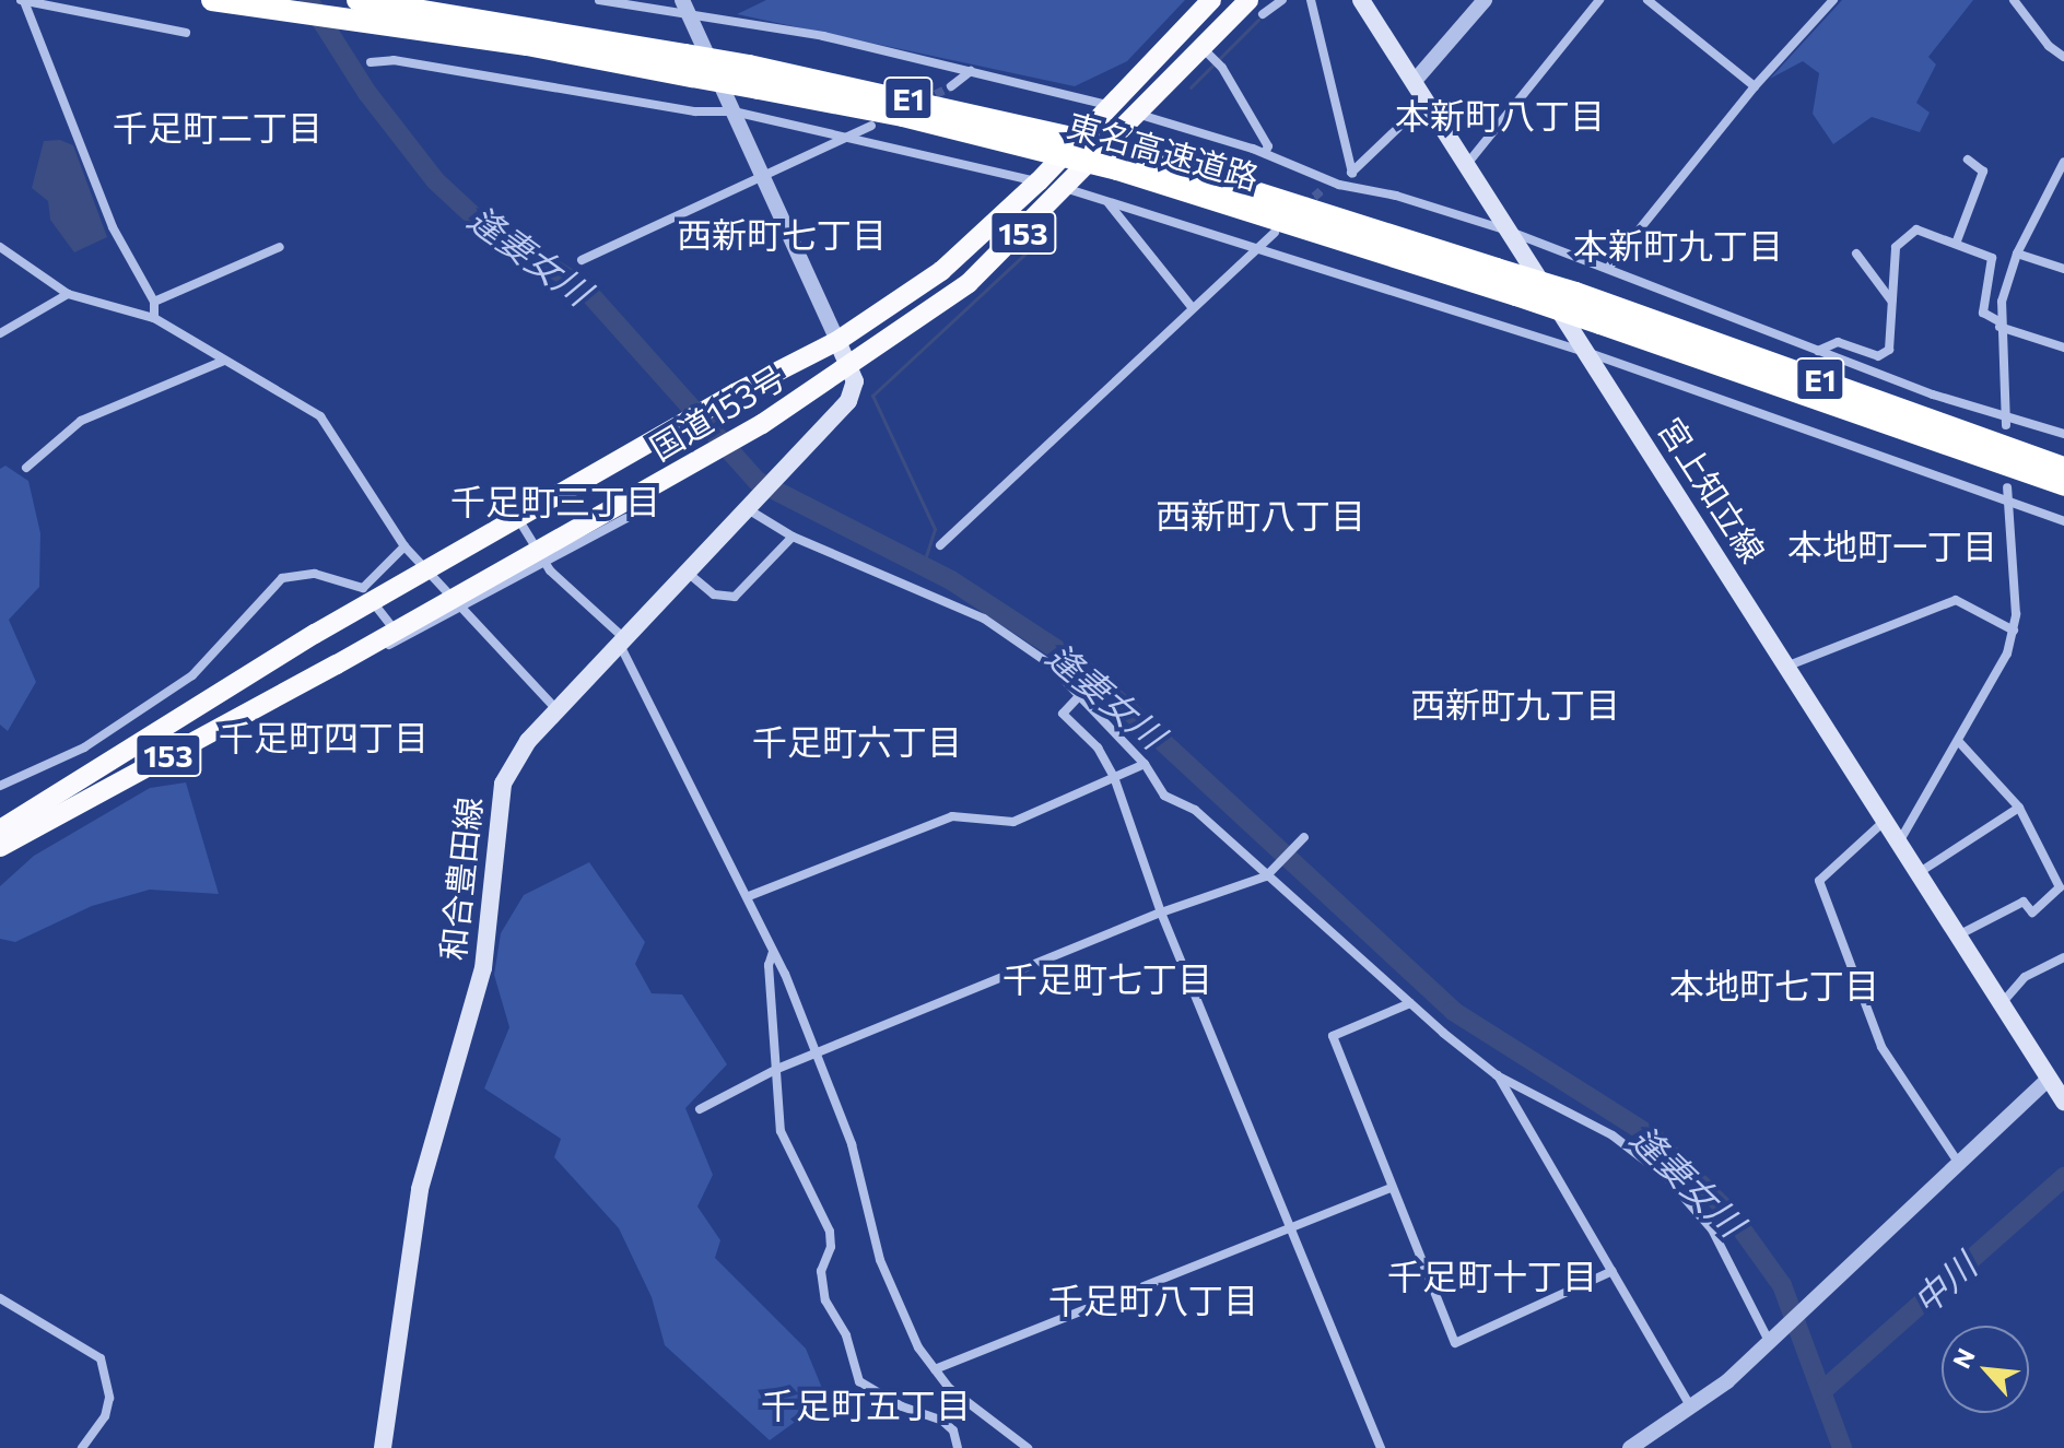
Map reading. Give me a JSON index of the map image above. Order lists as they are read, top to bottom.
{
  "streets": {
    "highway": [
      "E1",
      "東名高速道路",
      "153",
      "国道153号"
    ],
    "main road": ["宮上知立線", "和合豊田線"]
  },
  "crossings": [
    ["国道153号", "和合豊田線"]
  ],
  "districts": [
    "本新町八丁目",
    "千足町二丁目",
    "西新町七丁目",
    "本新町九丁目",
    "千足町三丁目",
    "西新町八丁目",
    "本地町一丁目",
    "西新町九丁目",
    "千足町四丁目",
    "千足町六丁目",
    "千足町七丁目",
    "本地町七丁目",
    "千足町十丁目",
    "千足町八丁目",
    "千足町五丁目"
  ],
  "water": ["逢妻女川", "中川"],
  "north": "top left"
}
